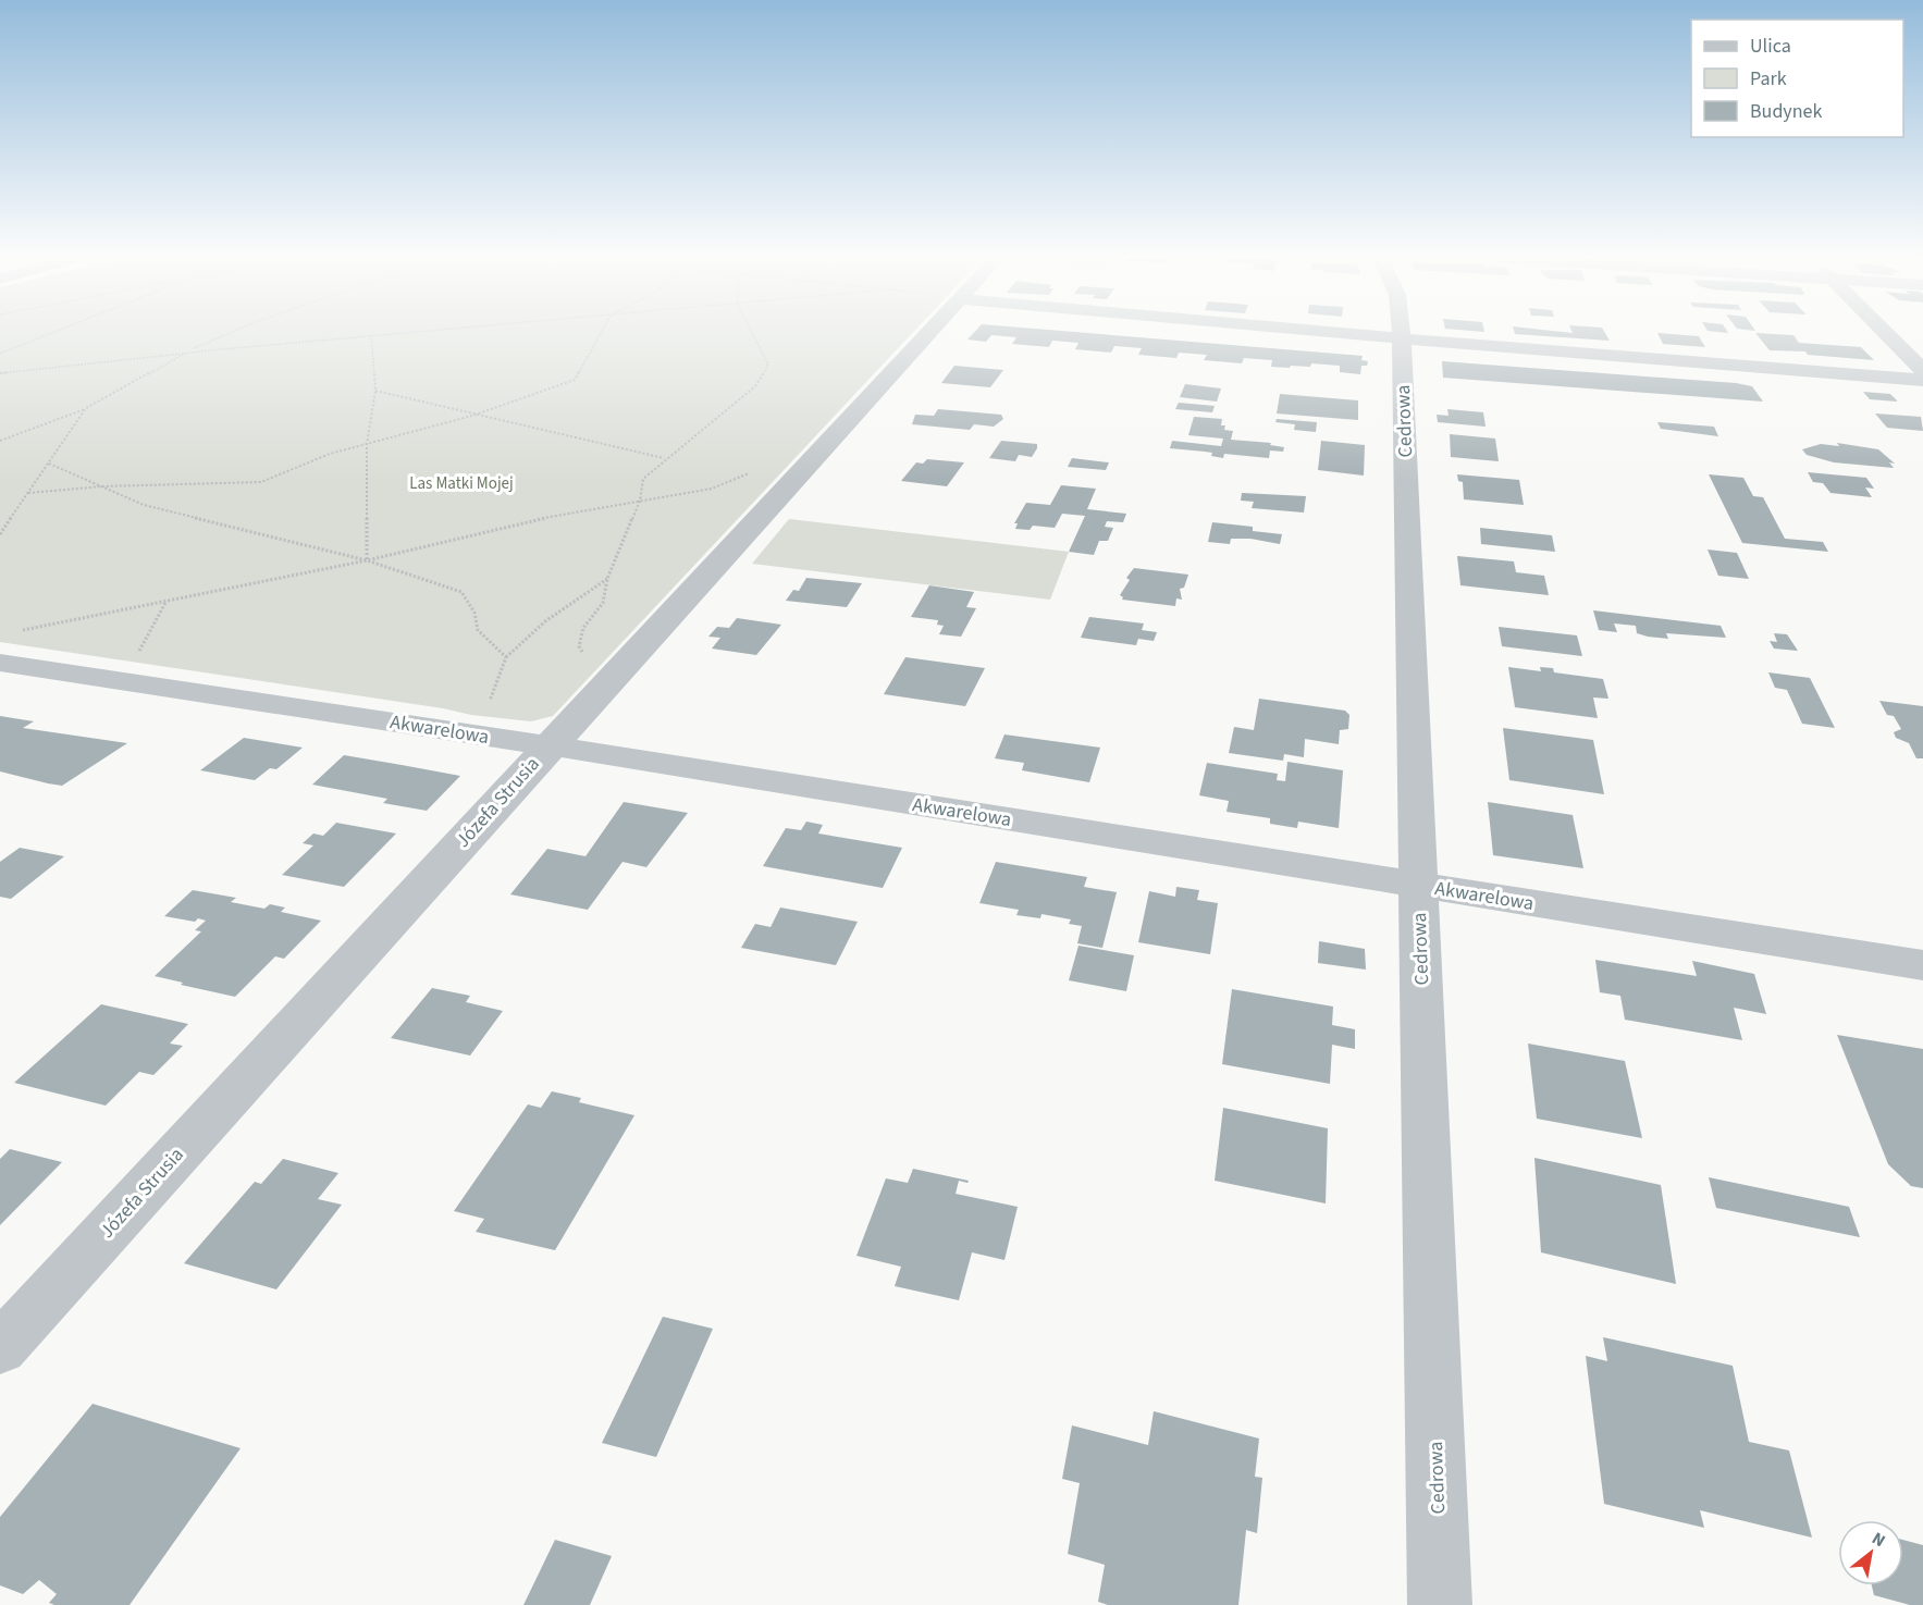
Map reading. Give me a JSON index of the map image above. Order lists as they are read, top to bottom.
{
  "streets": {
    "street": ["Cedrowa", "Akwarelowa", "Józefa Strusia"]
  },
  "crossings": [
    ["Cedrowa", "Akwarelowa"],
    ["Akwarelowa", "Józefa Strusia"]
  ],
  "parks": ["Las Matki Mojej"],
  "legend": ["Ulica", "Park", "Budynek"],
  "north": "top right"
}
